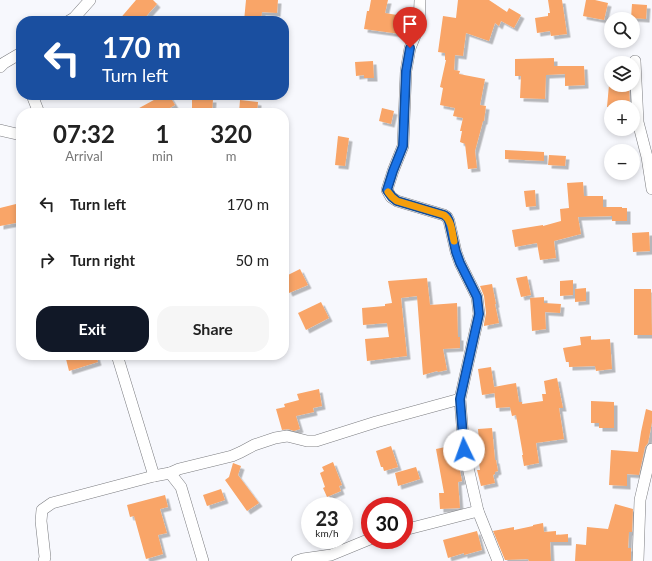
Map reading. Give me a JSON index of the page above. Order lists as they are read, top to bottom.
{
  "page": {
    "map_buttons": ["+", "−"],
    "turn": ["170 m", "Turn left"],
    "eta": [
      "07:32",
      "Arrival",
      "1",
      "min",
      "320",
      "m"
    ],
    "list": [
      {
        "name": "Turn left",
        "value": "170 m"
      },
      {
        "name": "Turn right",
        "value": "50 m"
      }
    ],
    "buttons": ["Exit", "Share"],
    "speed": "23 km/h",
    "limit": "30"
  }
}
